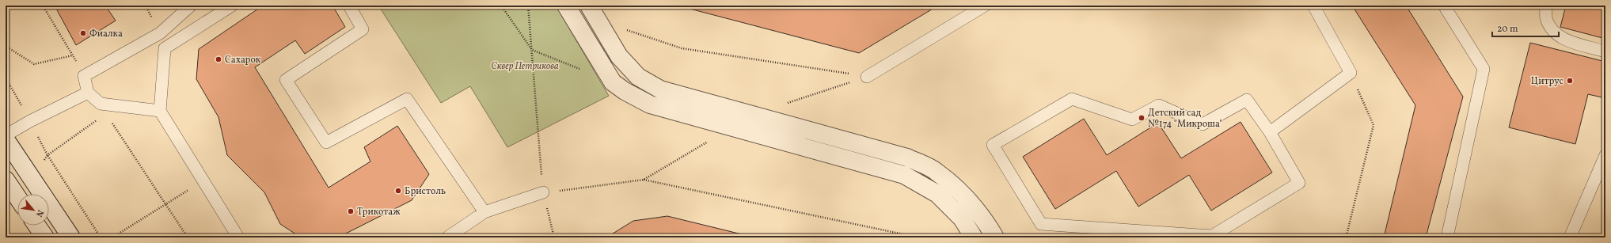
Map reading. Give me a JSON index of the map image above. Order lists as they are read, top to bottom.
{
  "parks": ["Сквер Петрикова"],
  "places": [
    "Фиалка",
    "Сахарок",
    "Цитрус",
    "Детский сад №174 \"Микроша\"",
    "Бристоль",
    "Трикотаж"
  ],
  "scale_bar": "20 m",
  "north": "bottom right"
}
